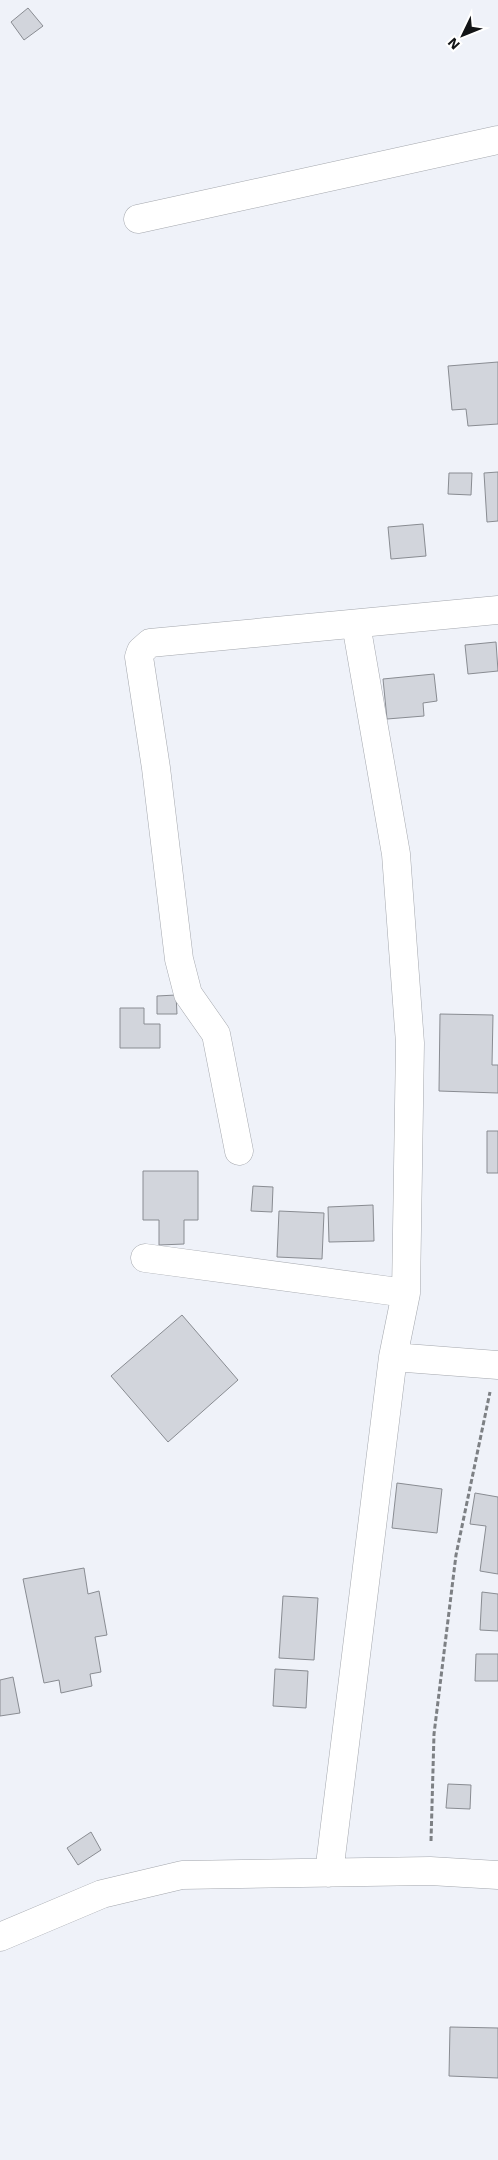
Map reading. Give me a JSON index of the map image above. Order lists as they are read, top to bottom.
{
  "north": "bottom left"
}
